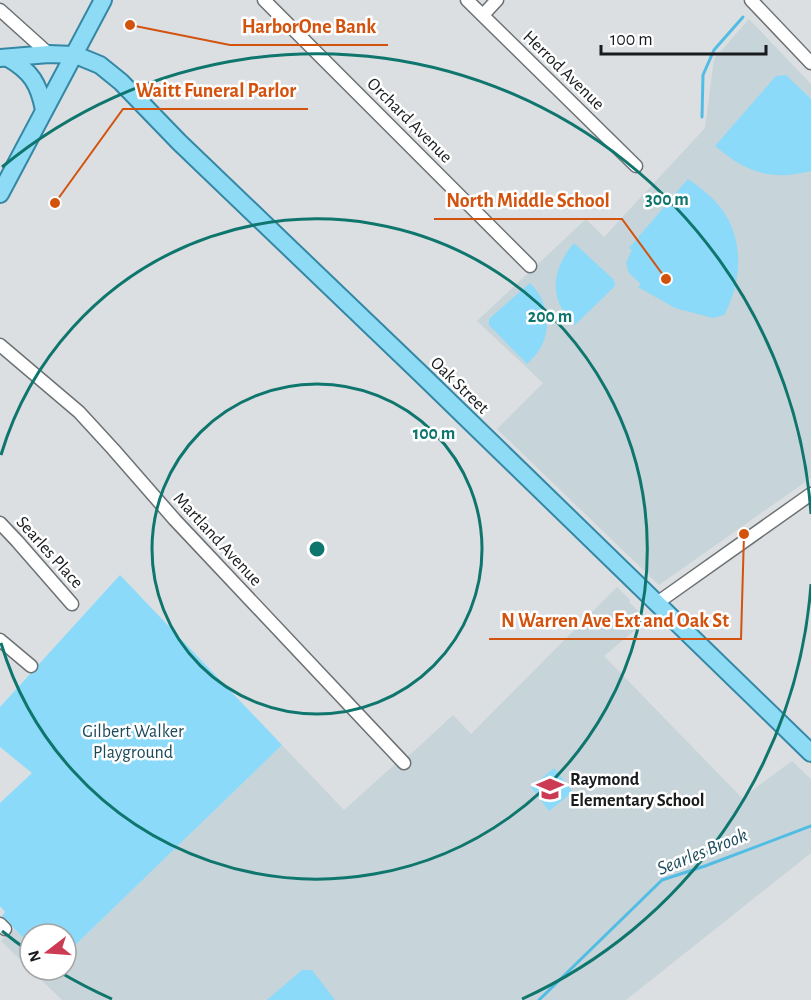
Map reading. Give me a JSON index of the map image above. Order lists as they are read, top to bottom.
{
  "streets": {
    "main road": ["Oak Street"],
    "street": [
      "Herrod Avenue",
      "Orchard Avenue",
      "Martland Avenue",
      "Searles Place"
    ]
  },
  "water": ["Searles Brook"],
  "parks": ["Gilbert Walker Playground"],
  "places": {
    "other": [
      "HarborOne Bank",
      "Waitt Funeral Parlor",
      "North Middle School",
      "N Warren Ave Ext and Oak St"
    ],
    "school or university": ["Raymond Elementary School"]
  },
  "scale_bar": "100 m",
  "north": "left",
  "rings": ["300 m", "200 m", "100 m"]
}
